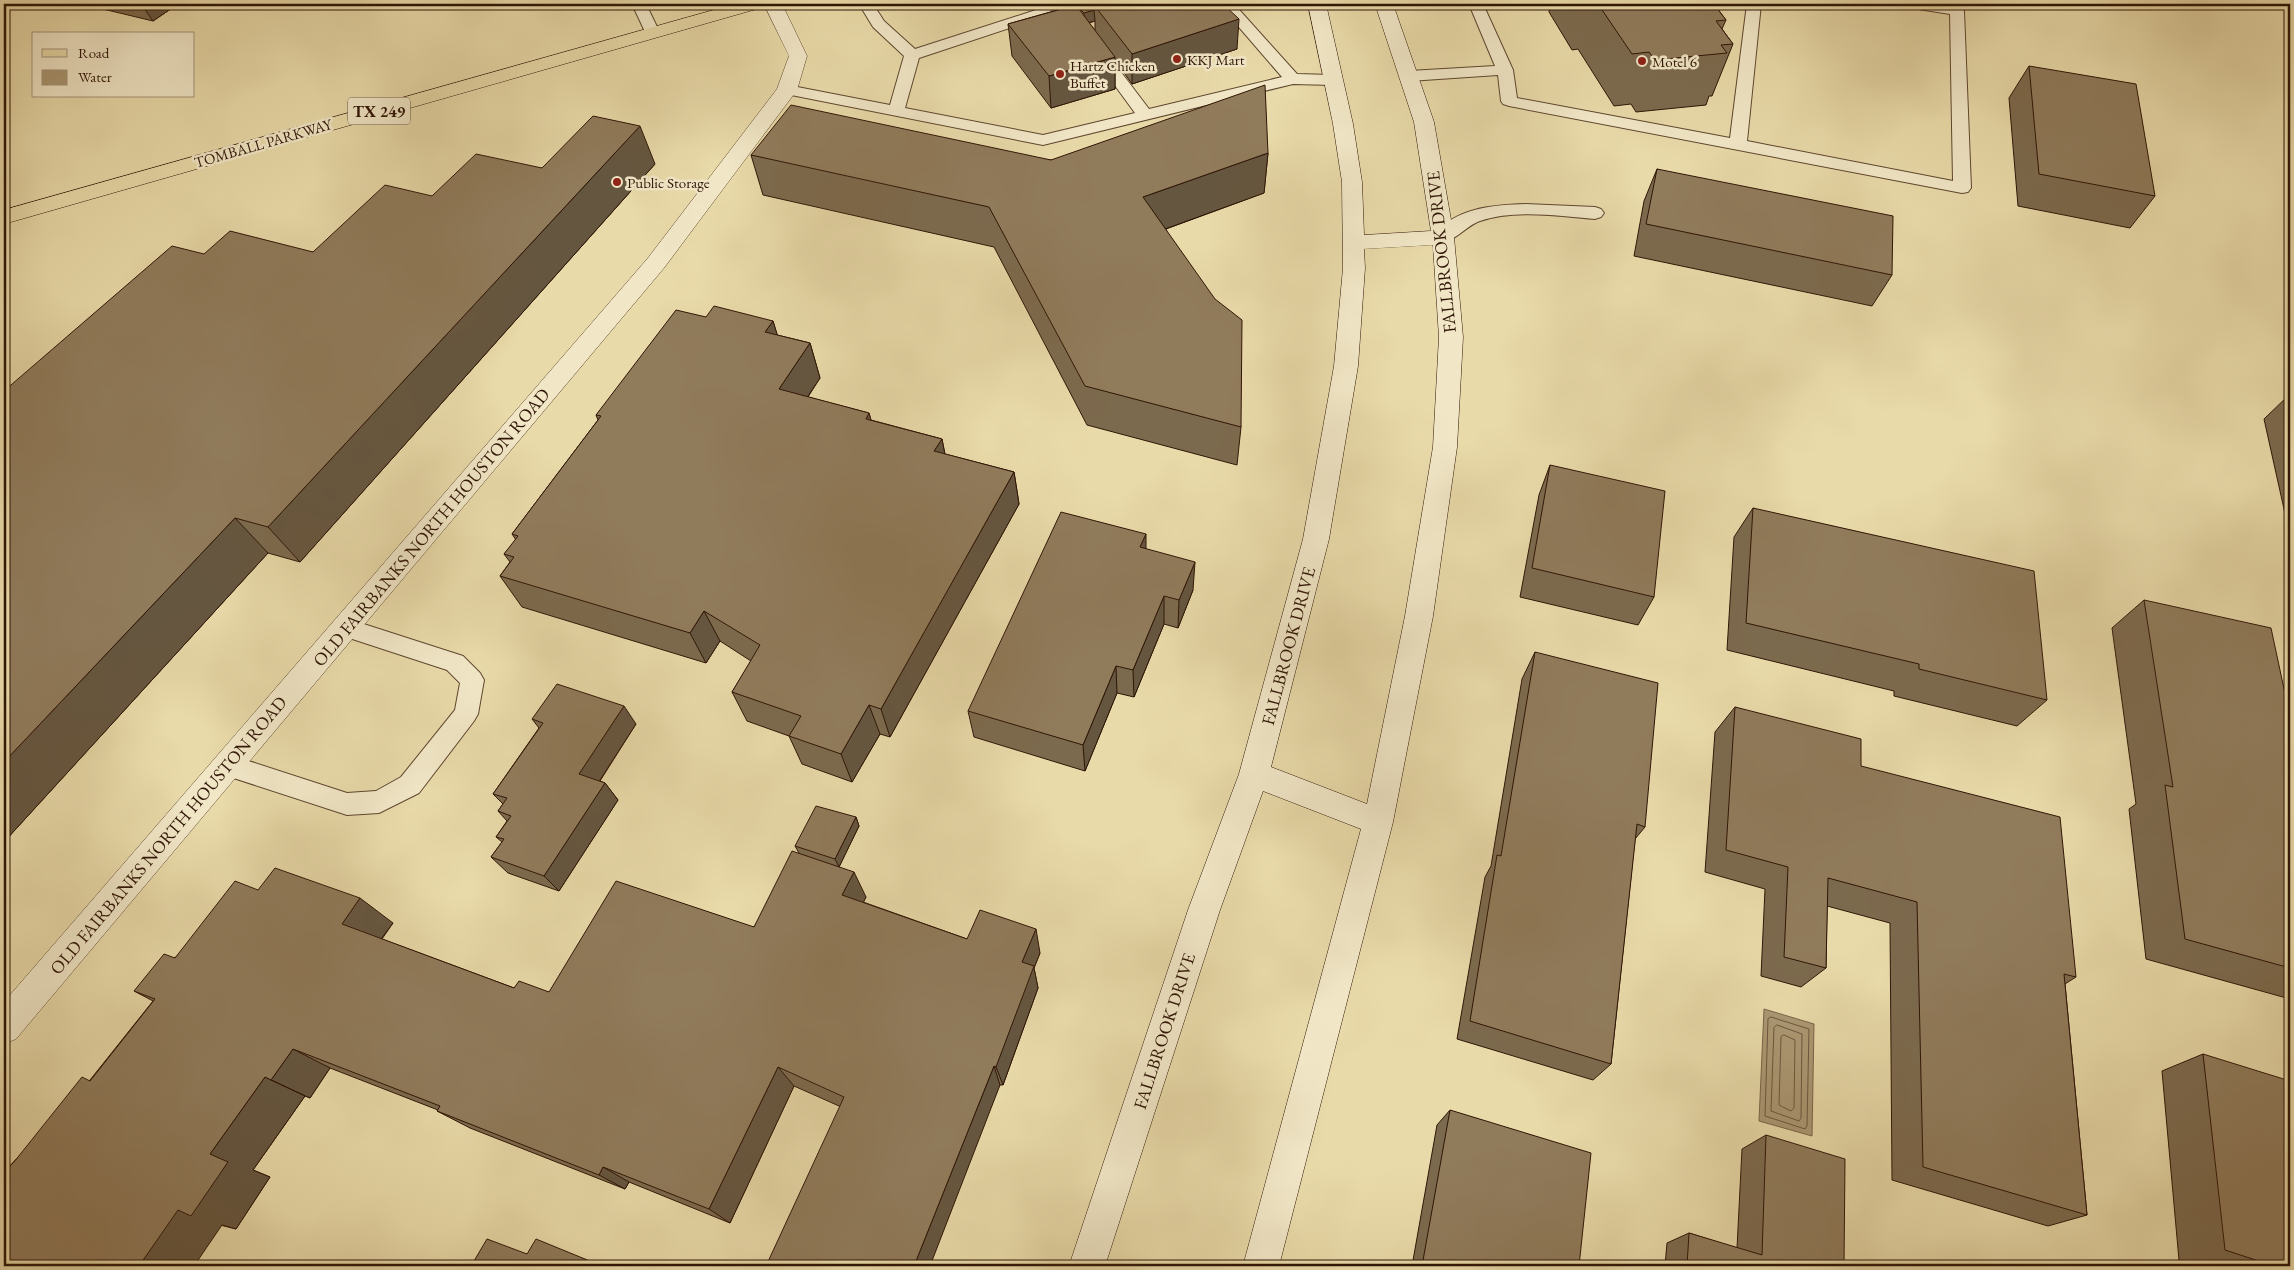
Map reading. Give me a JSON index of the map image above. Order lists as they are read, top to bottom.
{
  "streets": {
    "main road": [
      "TX 249",
      "TOMBALL PARKWAY",
      "FALLBROOK DRIVE",
      "OLD FAIRBANKS NORTH HOUSTON ROAD"
    ]
  },
  "places": [
    "KKJ Mart",
    "Motel 6",
    "Hartz Chicken Buffet",
    "Public Storage"
  ],
  "legend": ["Road", "Water"]
}
